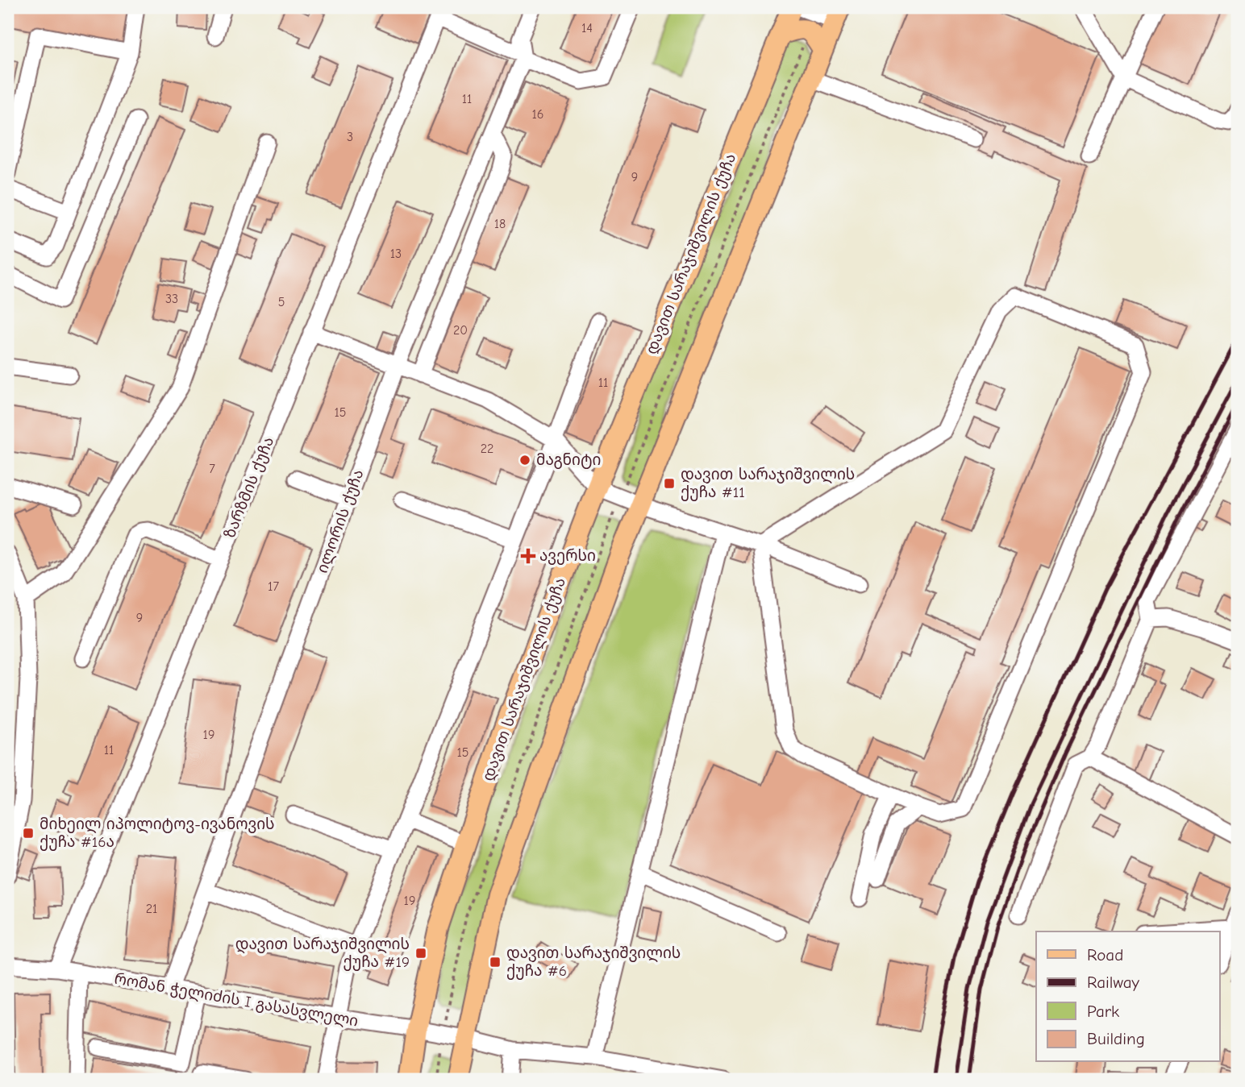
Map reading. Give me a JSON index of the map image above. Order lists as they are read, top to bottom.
{
  "streets": {
    "main road": ["დავით სარაჯიშვილის ქუჩა"],
    "street": ["ზარზმის ქუჩა", "ილორის ქუჩა", "რომან ჭელიძის I გასასვლელი"]
  },
  "crossings": [
    ["დავით სარაჯიშვილის ქუჩა", "რომან ჭელიძის I გასასვლელი"],
    ["ზარზმის ქუჩა", "რომან ჭელიძის I გასასვლელი"],
    ["ილორის ქუჩა", "რომან ჭელიძის I გასასვლელი"]
  ],
  "places": {
    "other": ["მაგნიტი"],
    "transit": [
      "დავით სარაჯიშვილის ქუჩა #11",
      "მიხეილ იპოლიტოვ-ივანოვის ქუჩა #16ა",
      "დავით სარაჯიშვილის ქუჩა #19",
      "დავით სარაჯიშვილის ქუჩა #6"
    ],
    "health": ["ავერსი"]
  },
  "house_numbers": [
    "14",
    "11",
    "16",
    "3",
    "9",
    "18",
    "13",
    "33",
    "5",
    "20",
    "11",
    "15",
    "22",
    "7",
    "17",
    "9",
    "19",
    "11",
    "15",
    "19",
    "21"
  ],
  "legend": [
    "Road",
    "Railway",
    "Park",
    "Building"
  ]
}
